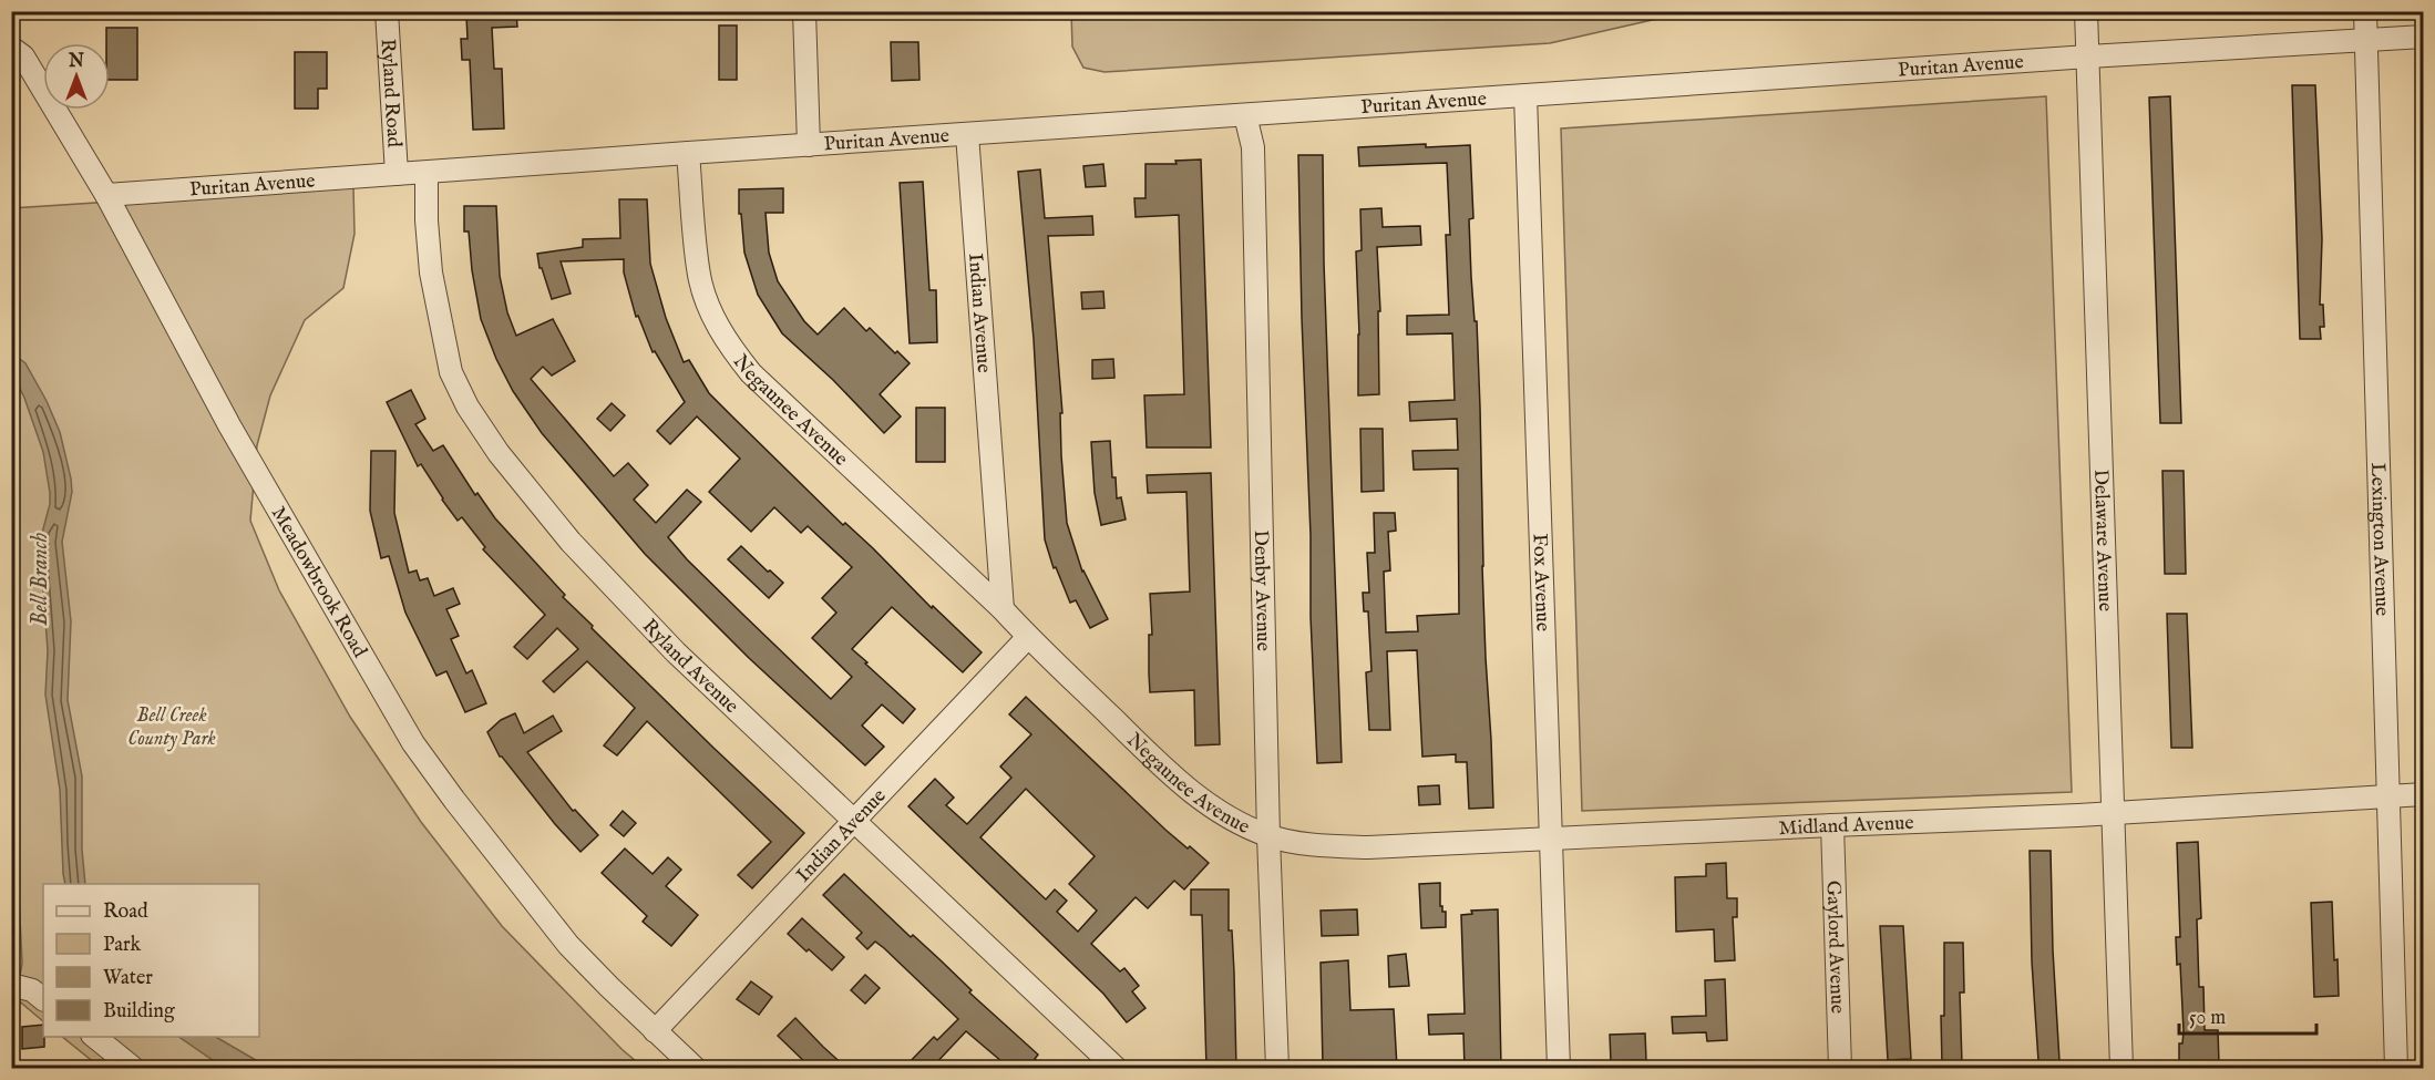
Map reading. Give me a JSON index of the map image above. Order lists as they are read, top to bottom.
{
  "streets": {
    "street": [
      "Puritan Avenue",
      "Ryland Road",
      "Indian Avenue",
      "Negaunee Avenue",
      "Delaware Avenue",
      "Lexington Avenue",
      "Fox Avenue",
      "Meadowbrook Road",
      "Denby Avenue",
      "Ryland Avenue",
      "Midland Avenue",
      "Gaylord Avenue"
    ]
  },
  "crossings": [
    ["Puritan Avenue", "Ryland Road"],
    ["Puritan Avenue", "Indian Avenue"],
    ["Puritan Avenue", "Negaunee Avenue"],
    ["Puritan Avenue", "Delaware Avenue"],
    ["Puritan Avenue", "Lexington Avenue"],
    ["Puritan Avenue", "Fox Avenue"],
    ["Puritan Avenue", "Meadowbrook Road"],
    ["Puritan Avenue", "Denby Avenue"],
    ["Puritan Avenue", "Ryland Avenue"],
    ["Indian Avenue", "Negaunee Avenue"],
    ["Indian Avenue", "Meadowbrook Road"],
    ["Indian Avenue", "Ryland Avenue"],
    ["Negaunee Avenue", "Denby Avenue"],
    ["Negaunee Avenue", "Midland Avenue"],
    ["Delaware Avenue", "Midland Avenue"],
    ["Lexington Avenue", "Midland Avenue"],
    ["Fox Avenue", "Midland Avenue"],
    ["Denby Avenue", "Midland Avenue"],
    ["Midland Avenue", "Gaylord Avenue"]
  ],
  "water": ["Bell Branch"],
  "parks": ["Bell Creek County Park"],
  "legend": [
    "Road",
    "Park",
    "Water",
    "Building"
  ],
  "scale_bar": "50 m",
  "north": "top"
}
